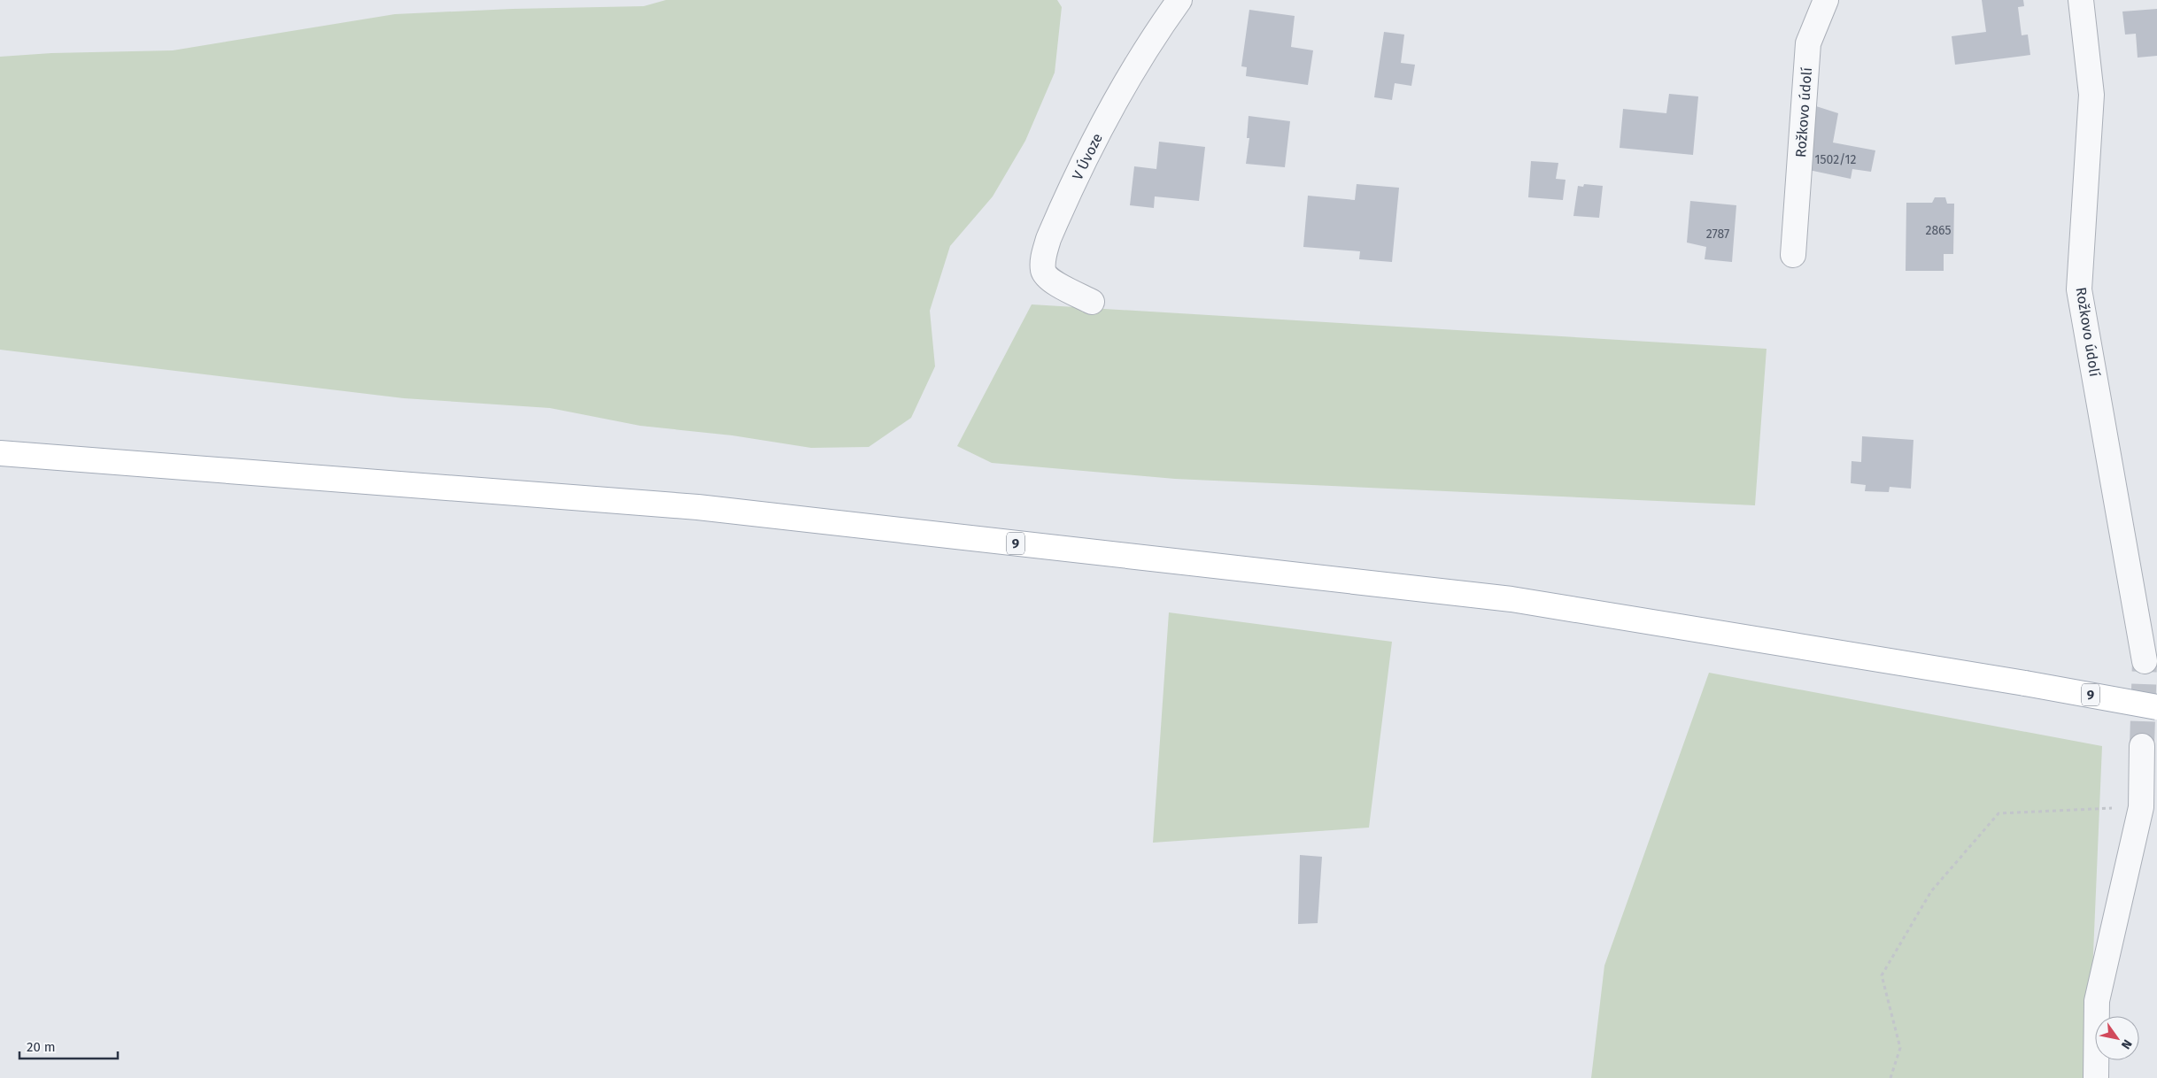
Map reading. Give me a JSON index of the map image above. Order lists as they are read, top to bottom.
{
  "streets": {
    "main road": ["9"],
    "street": ["Rožkovo údolí", "V Úvoze"]
  },
  "house_numbers": ["1502/12", "2865", "2787"],
  "scale_bar": "20 m",
  "north": "bottom right"
}
